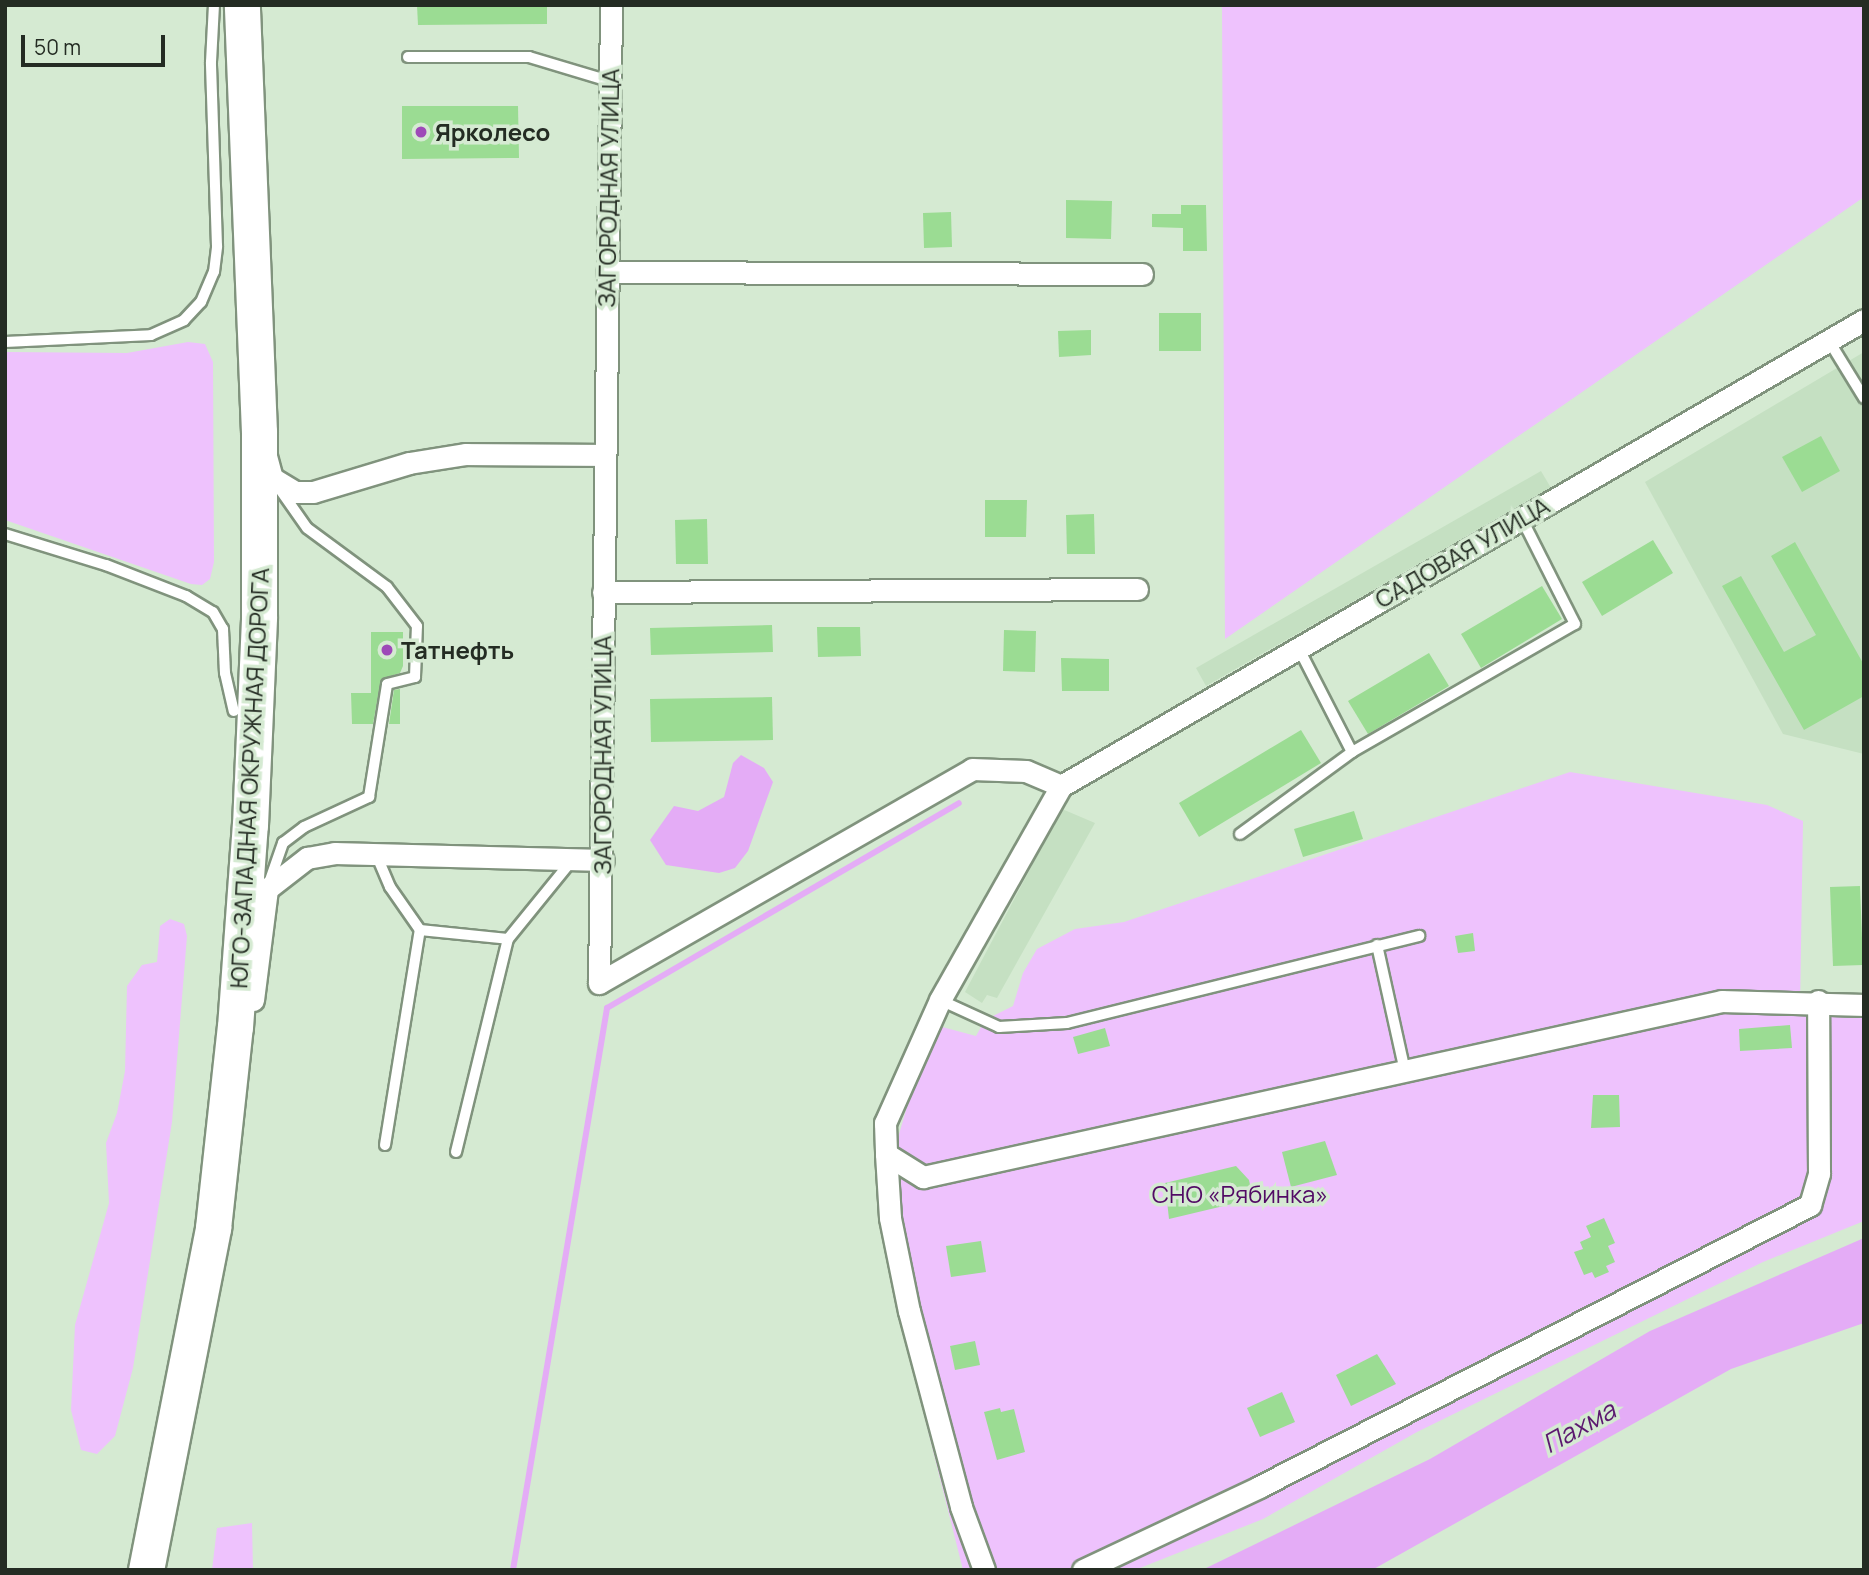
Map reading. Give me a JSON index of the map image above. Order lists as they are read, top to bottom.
{
  "streets": {
    "highway": ["ЮГО-ЗАПАДНАЯ ОКРУЖНАЯ ДОРОГА"],
    "street": ["ЗАГОРОДНАЯ УЛИЦА", "САДОВАЯ УЛИЦА"]
  },
  "crossings": [
    ["ЗАГОРОДНАЯ УЛИЦА", "САДОВАЯ УЛИЦА"]
  ],
  "water": ["Пахма"],
  "parks": ["СНО «Рябинка»"],
  "places": ["Ярколесо", "Татнефть"],
  "scale_bar": "50 m"
}
